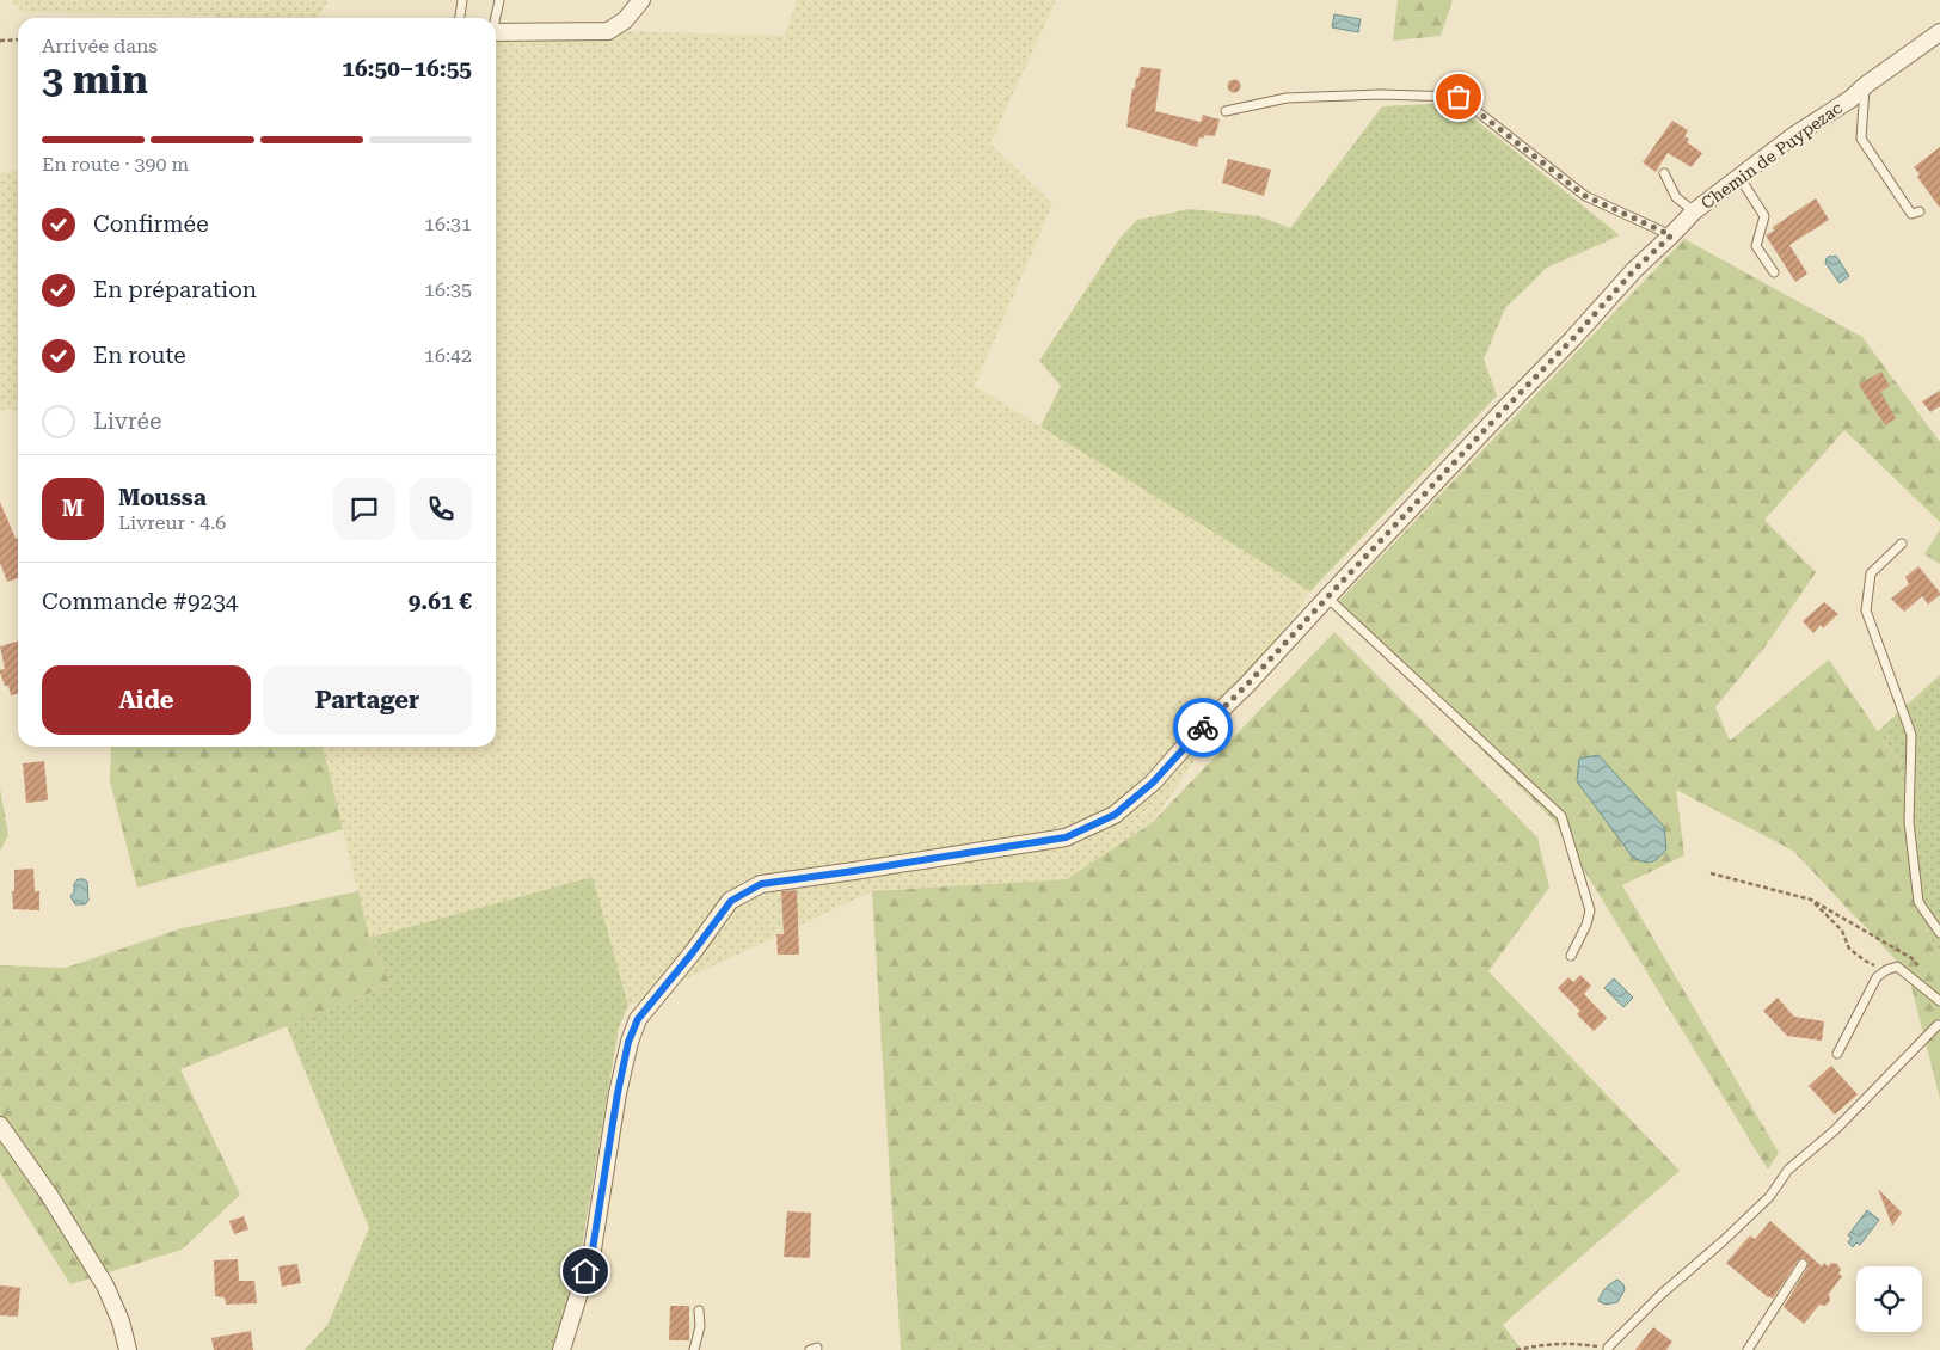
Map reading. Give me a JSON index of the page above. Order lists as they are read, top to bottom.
{
  "streets": {
    "street": ["Chemin de Puypezac"]
  },
  "page": {
    "heading": ["3 min", "Arrivée dans", "16:50–16:55"],
    "panel": [
      "Moussa",
      "Livreur · 4.6",
      "Commande #9234",
      "9.61 €"
    ],
    "bar": "En route · 390 m",
    "list": [
      ["Confirmée", "16:31"],
      ["En préparation", "16:35"],
      ["En route", "16:42"],
      "Livrée"
    ],
    "round": "M",
    "buttons": ["Aide", "Partager"]
  }
}
